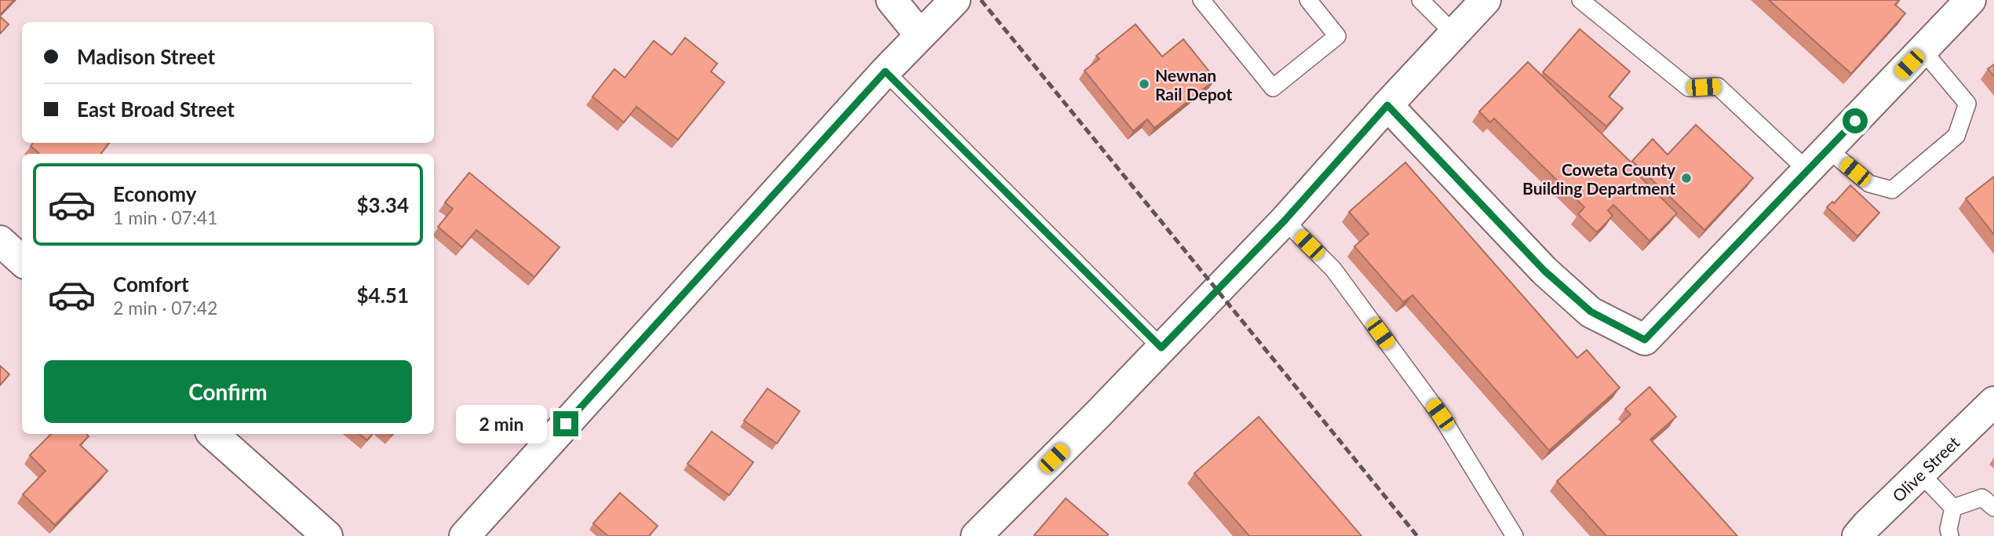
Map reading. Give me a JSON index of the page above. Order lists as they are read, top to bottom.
{
  "streets": {
    "street": ["Olive Street"]
  },
  "places": ["Newnan Rail Depot", "Coweta County Building Department"],
  "page": {
    "banner": ["Madison Street", "East Broad Street"],
    "list": [
      {
        "name": "Economy",
        "note": "1 min · 07:41",
        "value": "$3.34"
      },
      {
        "name": "Comfort",
        "note": "2 min · 07:42",
        "value": "$4.51"
      }
    ],
    "buttons": "Confirm",
    "bubble": "2 min"
  }
}
